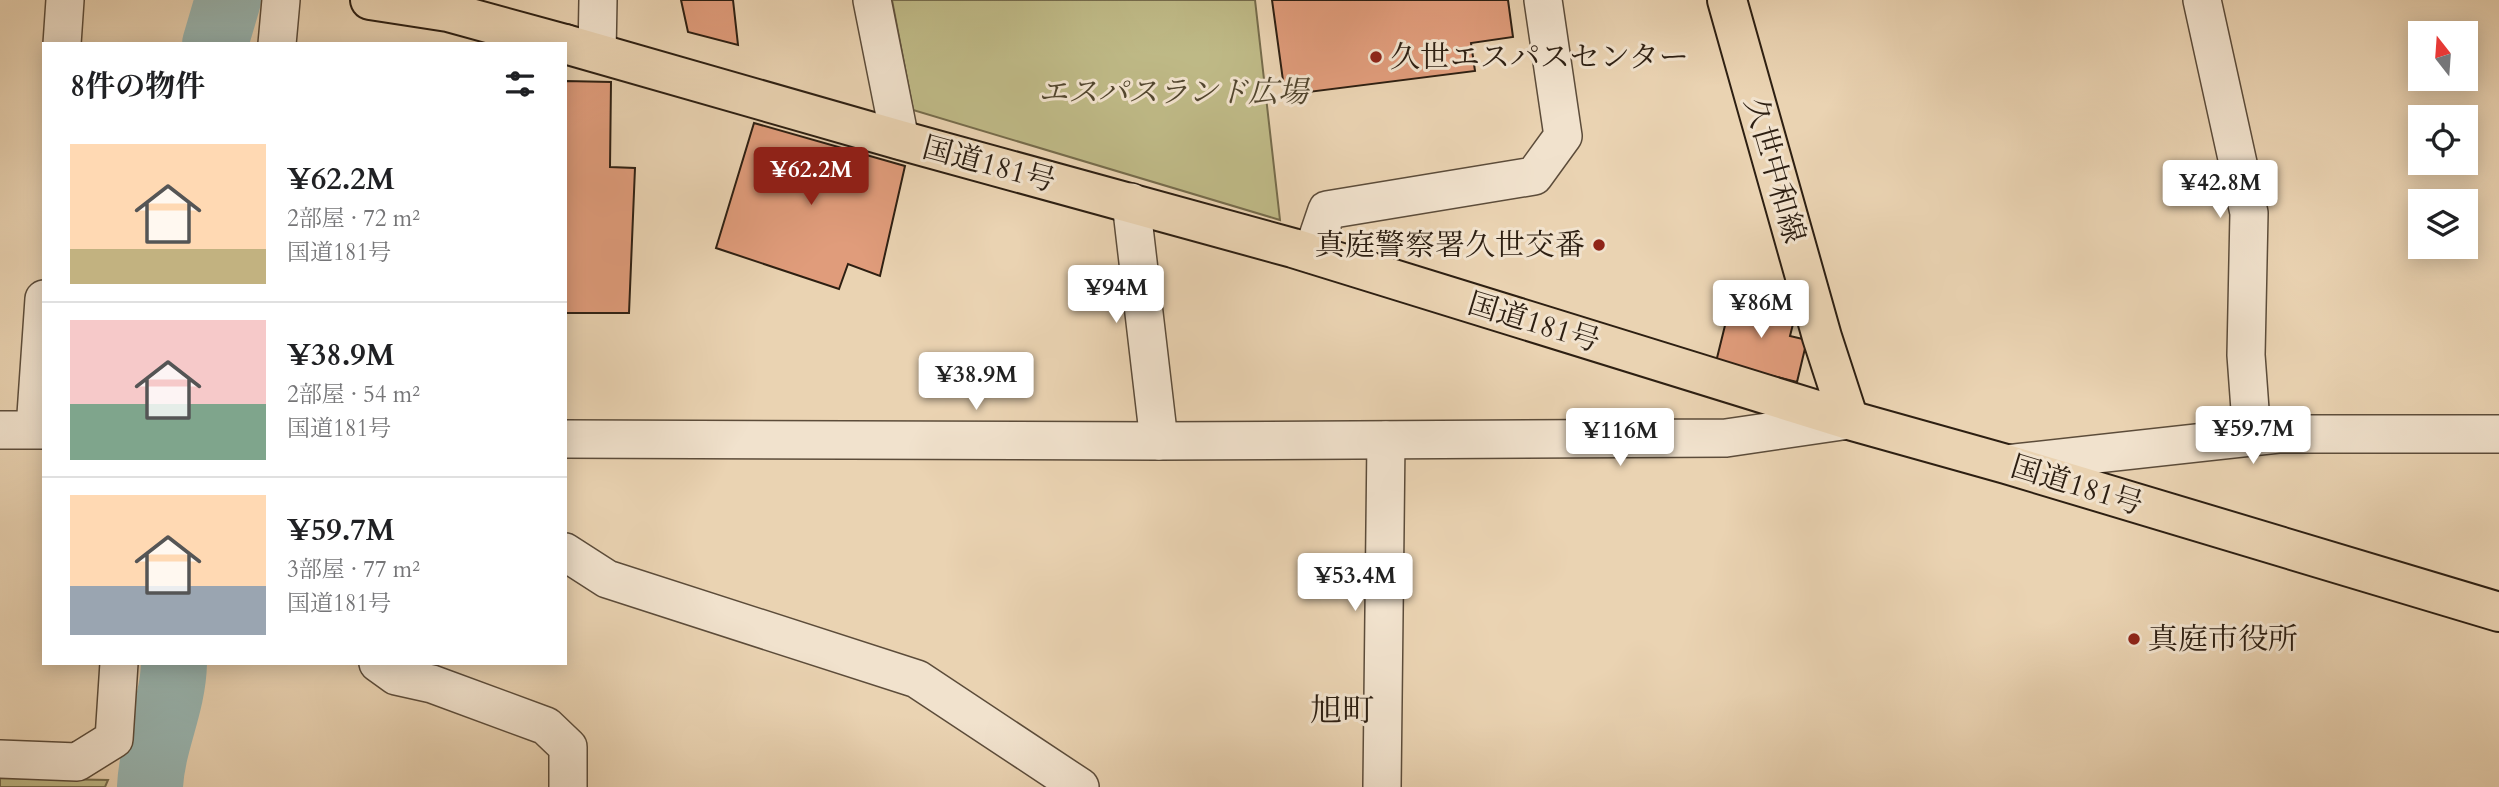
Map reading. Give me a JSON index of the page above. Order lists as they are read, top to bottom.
{
  "streets": {
    "main road": ["国道181号", "久世中和線"]
  },
  "crossings": [
    ["国道181号", "久世中和線"]
  ],
  "districts": ["旭町"],
  "parks": ["エスパスランド広場"],
  "places": ["久世エスパスセンター", "真庭警察署久世交番", "真庭市役所"],
  "north": "top",
  "page": {
    "heading": "8件の物件",
    "list": [
      {
        "name": "¥62.2M",
        "note": "2部屋 · 72 m² · 国道181号"
      },
      {
        "name": "¥38.9M",
        "note": "2部屋 · 54 m² · 国道181号"
      },
      {
        "name": "¥59.7M",
        "note": "3部屋 · 77 m² · 国道181号"
      }
    ],
    "price": [
      "¥62.2M",
      "¥42.8M",
      "¥94M",
      "¥86M",
      "¥38.9M",
      "¥59.7M",
      "¥116M",
      "¥53.4M"
    ]
  }
}
